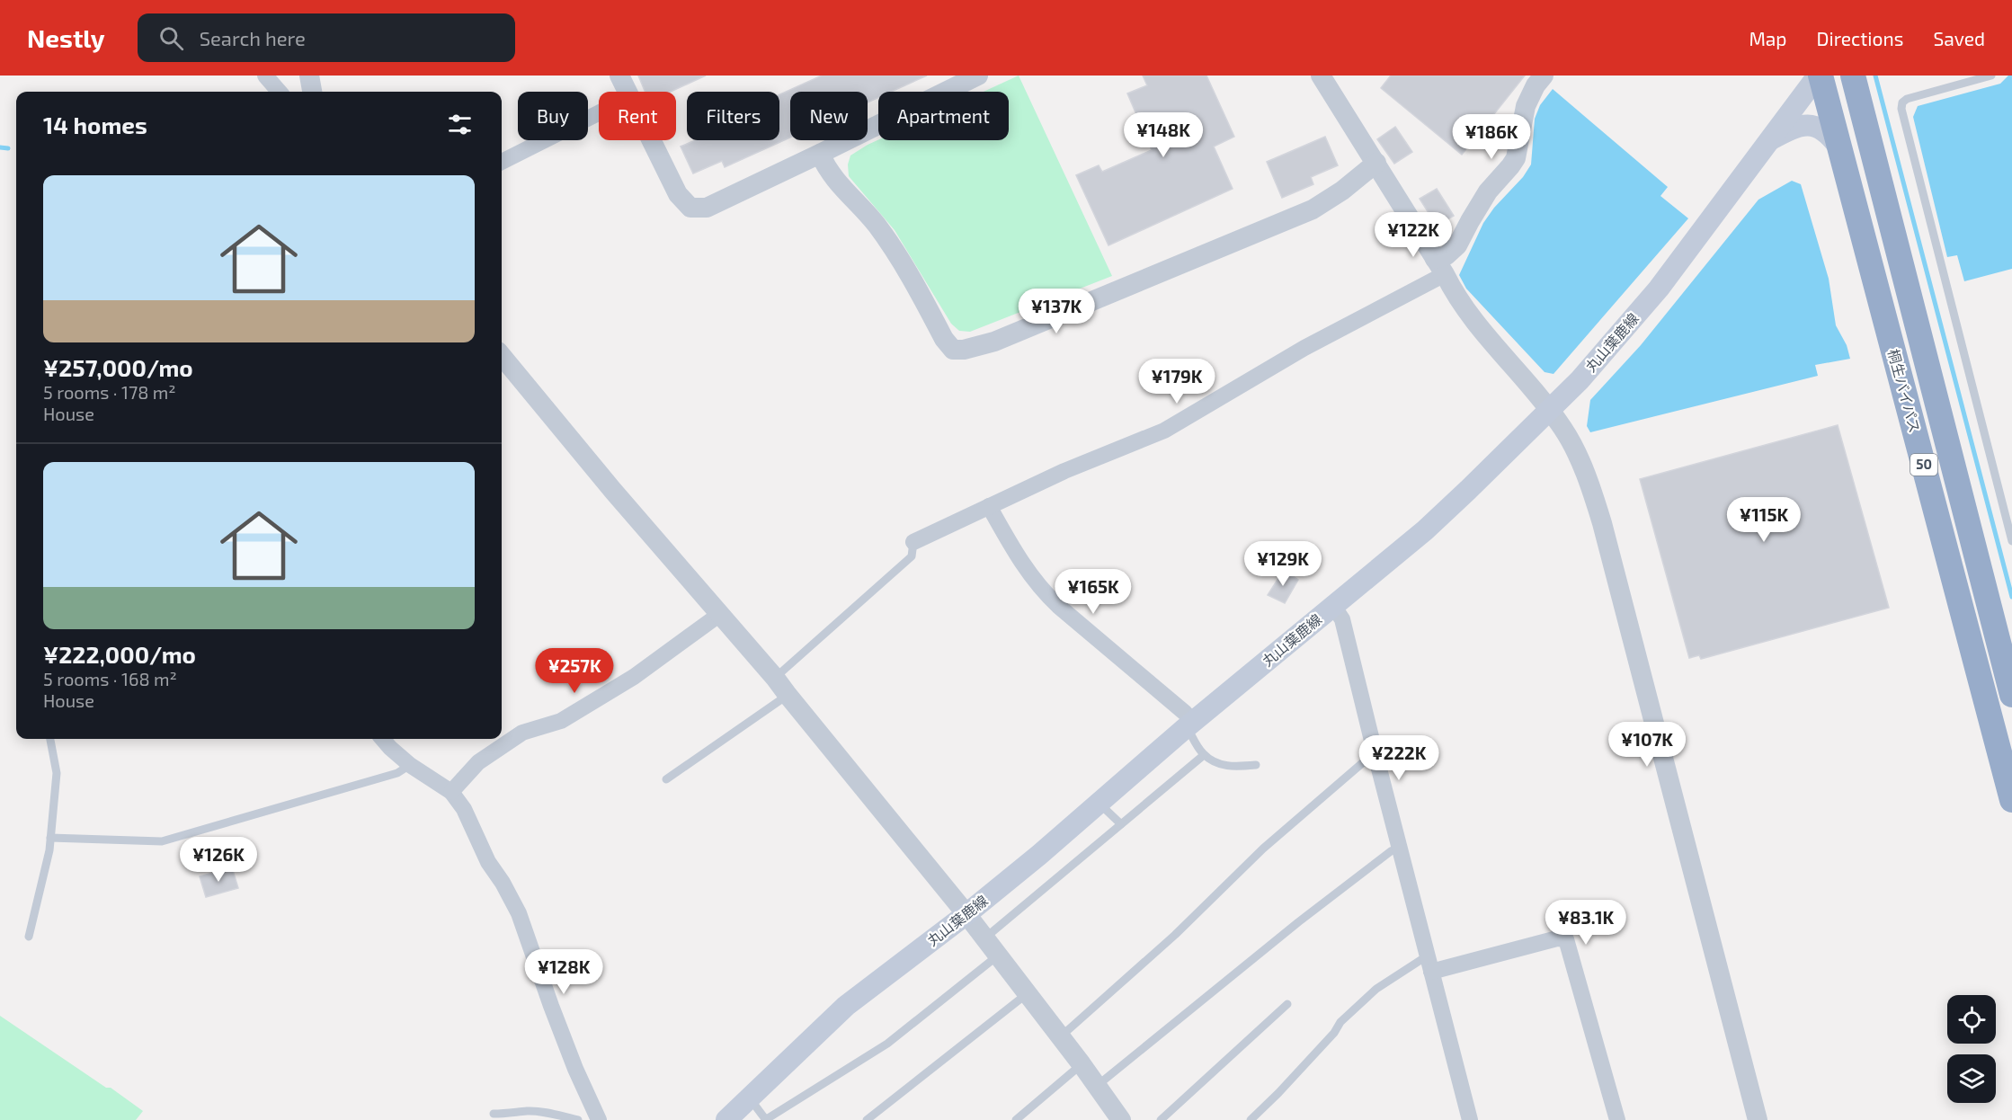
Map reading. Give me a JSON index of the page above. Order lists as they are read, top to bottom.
{
  "streets": {
    "highway": ["桐生バイパス", "50"],
    "main road": ["丸山葉鹿線"]
  },
  "crossings": [
    ["丸山葉鹿線", "桐生バイパス"]
  ],
  "page": {
    "header": "Nestly",
    "search": "Search here",
    "nav": ["Map", "Directions", "Saved"],
    "chip": [
      "Buy",
      "Rent",
      "Filters",
      "New",
      "Apartment"
    ],
    "heading": "14 homes",
    "price": [
      "¥148K",
      "¥186K",
      "¥122K",
      "¥137K",
      "¥179K",
      "¥115K",
      "¥129K",
      "¥165K",
      "¥257K",
      "¥107K",
      "¥222K",
      "¥126K",
      "¥83.1K",
      "¥128K"
    ],
    "list": [
      {
        "name": "¥257,000/mo",
        "note": "5 rooms · 178 m² · House"
      },
      {
        "name": "¥222,000/mo",
        "note": "5 rooms · 168 m² · House"
      }
    ]
  }
}
